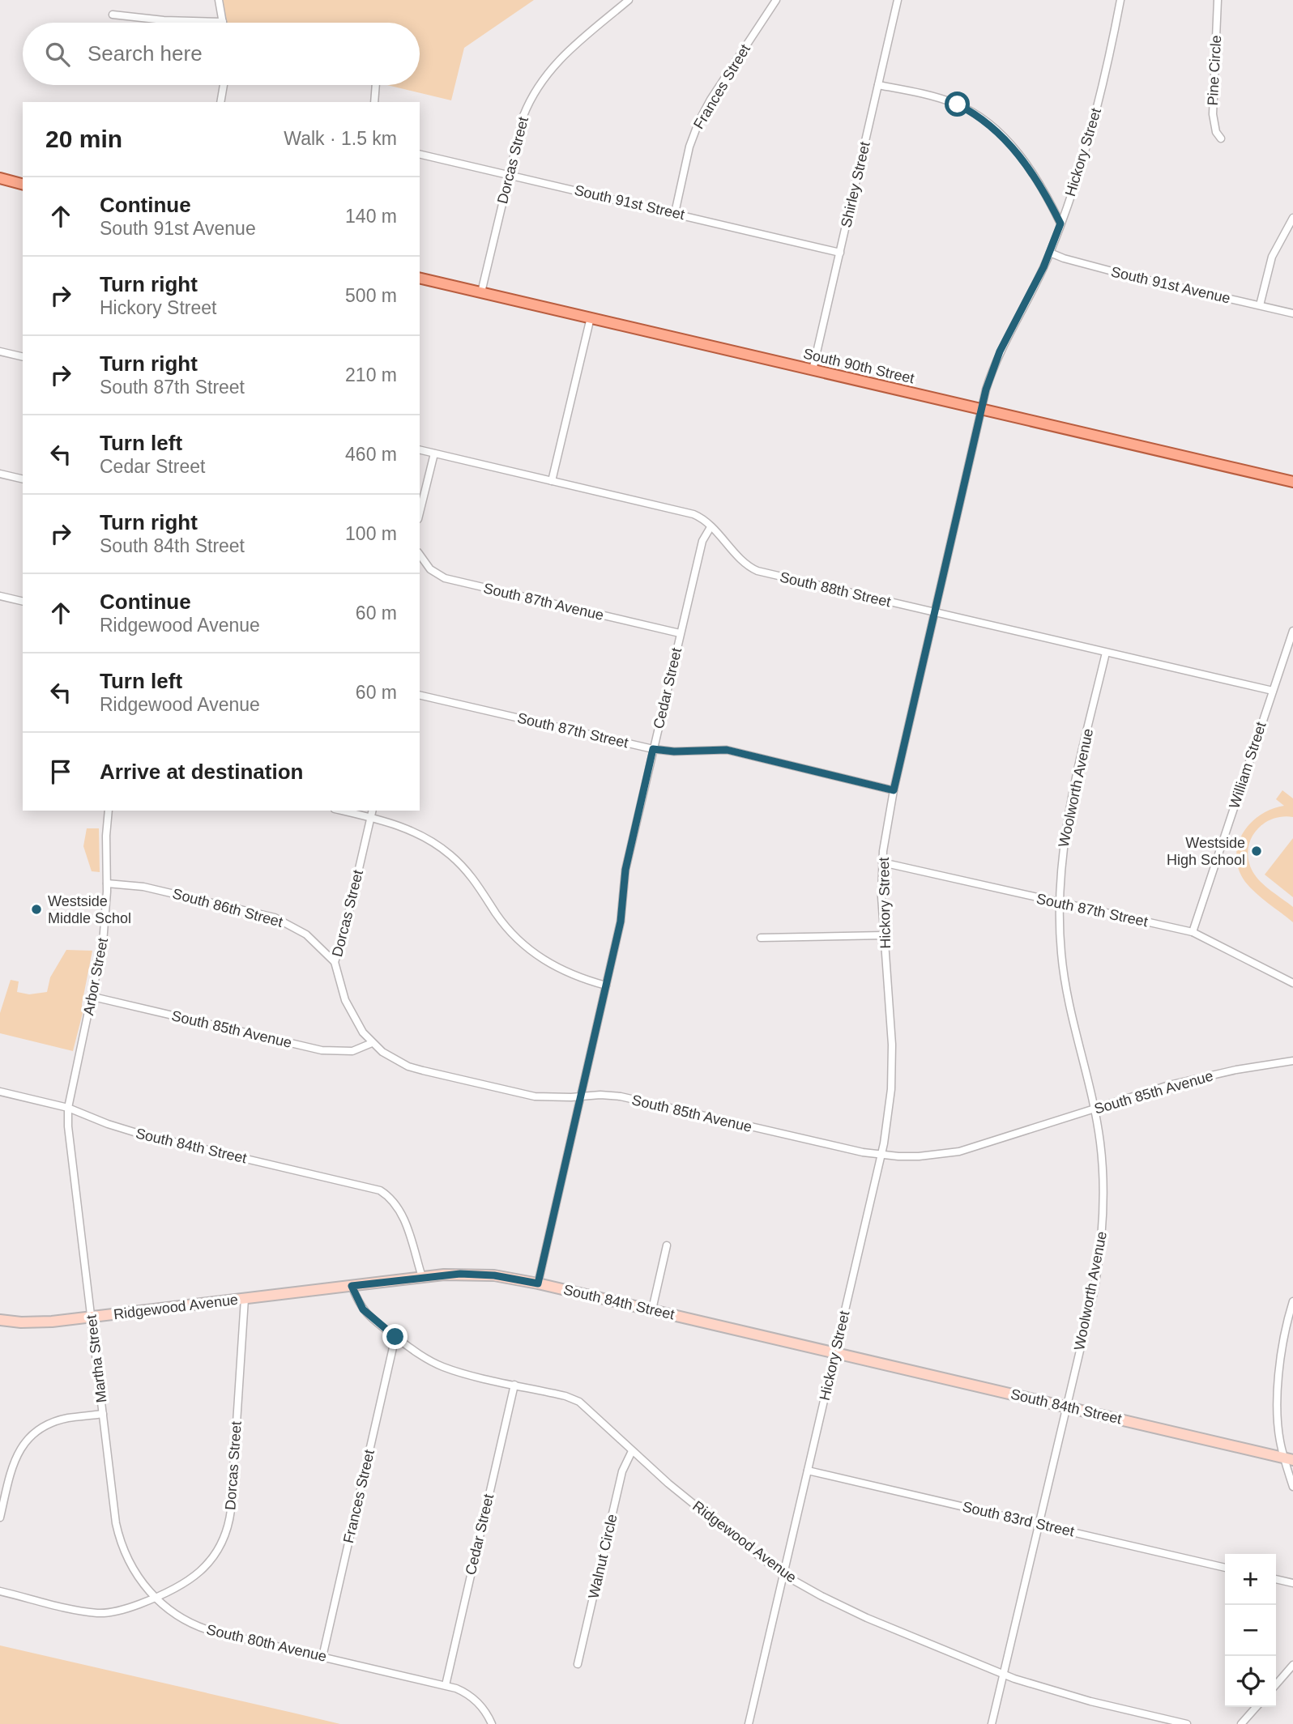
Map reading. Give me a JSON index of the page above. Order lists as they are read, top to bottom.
{
  "streets": {
    "main road": ["South 90th Street", "South 84th Street", "Ridgewood Avenue"],
    "street": [
      "Pine Circle",
      "Frances Street",
      "Hickory Street",
      "Dorcas Street",
      "Shirley Street",
      "South 91st Street",
      "South 91st Avenue",
      "South 88th Street",
      "South 87th Avenue",
      "Cedar Street",
      "South 87th Street",
      "William Street",
      "Woolworth Avenue",
      "South 86th Street",
      "Arbor Street",
      "South 85th Avenue",
      "Martha Street",
      "South 83rd Street",
      "Walnut Circle",
      "South 80th Avenue"
    ]
  },
  "crossings": [
    ["Frances Street", "South 91st Street"],
    ["Frances Street", "Ridgewood Avenue"],
    ["Frances Street", "South 80th Avenue"],
    ["Hickory Street", "South 91st Avenue"],
    ["Hickory Street", "South 90th Street"],
    ["Hickory Street", "South 88th Street"],
    ["Hickory Street", "South 87th Street"],
    ["Hickory Street", "South 85th Avenue"],
    ["Hickory Street", "South 84th Street"],
    ["Hickory Street", "Ridgewood Avenue"],
    ["Hickory Street", "South 83rd Street"],
    ["Dorcas Street", "South 91st Street"],
    ["Dorcas Street", "South 90th Street"],
    ["Dorcas Street", "South 86th Street"],
    ["Dorcas Street", "South 85th Avenue"],
    ["Dorcas Street", "Ridgewood Avenue"],
    ["Dorcas Street", "Martha Street"],
    ["Dorcas Street", "South 80th Avenue"],
    ["Shirley Street", "South 91st Street"],
    ["Shirley Street", "South 90th Street"],
    ["South 88th Street", "Cedar Street"],
    ["South 88th Street", "William Street"],
    ["South 88th Street", "Woolworth Avenue"],
    ["South 87th Avenue", "Cedar Street"],
    ["Cedar Street", "South 87th Street"],
    ["Cedar Street", "South 85th Avenue"],
    ["Cedar Street", "South 84th Street"],
    ["Cedar Street", "Ridgewood Avenue"],
    ["Cedar Street", "South 80th Avenue"],
    ["South 87th Street", "William Street"],
    ["South 87th Street", "Woolworth Avenue"],
    ["Woolworth Avenue", "South 85th Avenue"],
    ["Woolworth Avenue", "South 84th Street"],
    ["Woolworth Avenue", "Ridgewood Avenue"],
    ["Woolworth Avenue", "South 83rd Street"],
    ["South 86th Street", "Arbor Street"],
    ["Arbor Street", "South 85th Avenue"],
    ["Arbor Street", "South 84th Street"],
    ["Arbor Street", "Martha Street"],
    ["South 84th Street", "Ridgewood Avenue"],
    ["South 84th Street", "Martha Street"],
    ["Ridgewood Avenue", "Martha Street"],
    ["Ridgewood Avenue", "Walnut Circle"],
    ["Martha Street", "South 80th Avenue"]
  ],
  "places": ["Westside High School", "Westside Middle Schol"],
  "page": {
    "search": "Search here",
    "heading": ["20 min", "Walk · 1.5 km"],
    "list": [
      ["Continue", "South 91st Avenue", "140 m"],
      ["Turn right", "Hickory Street", "500 m"],
      ["Turn right", "South 87th Street", "210 m"],
      ["Turn left", "Cedar Street", "460 m"],
      ["Turn right", "South 84th Street", "100 m"],
      ["Continue", "Ridgewood Avenue", "60 m"],
      ["Turn left", "Ridgewood Avenue", "60 m"],
      "Arrive at destination"
    ],
    "map_buttons": ["+", "−"]
  }
}
